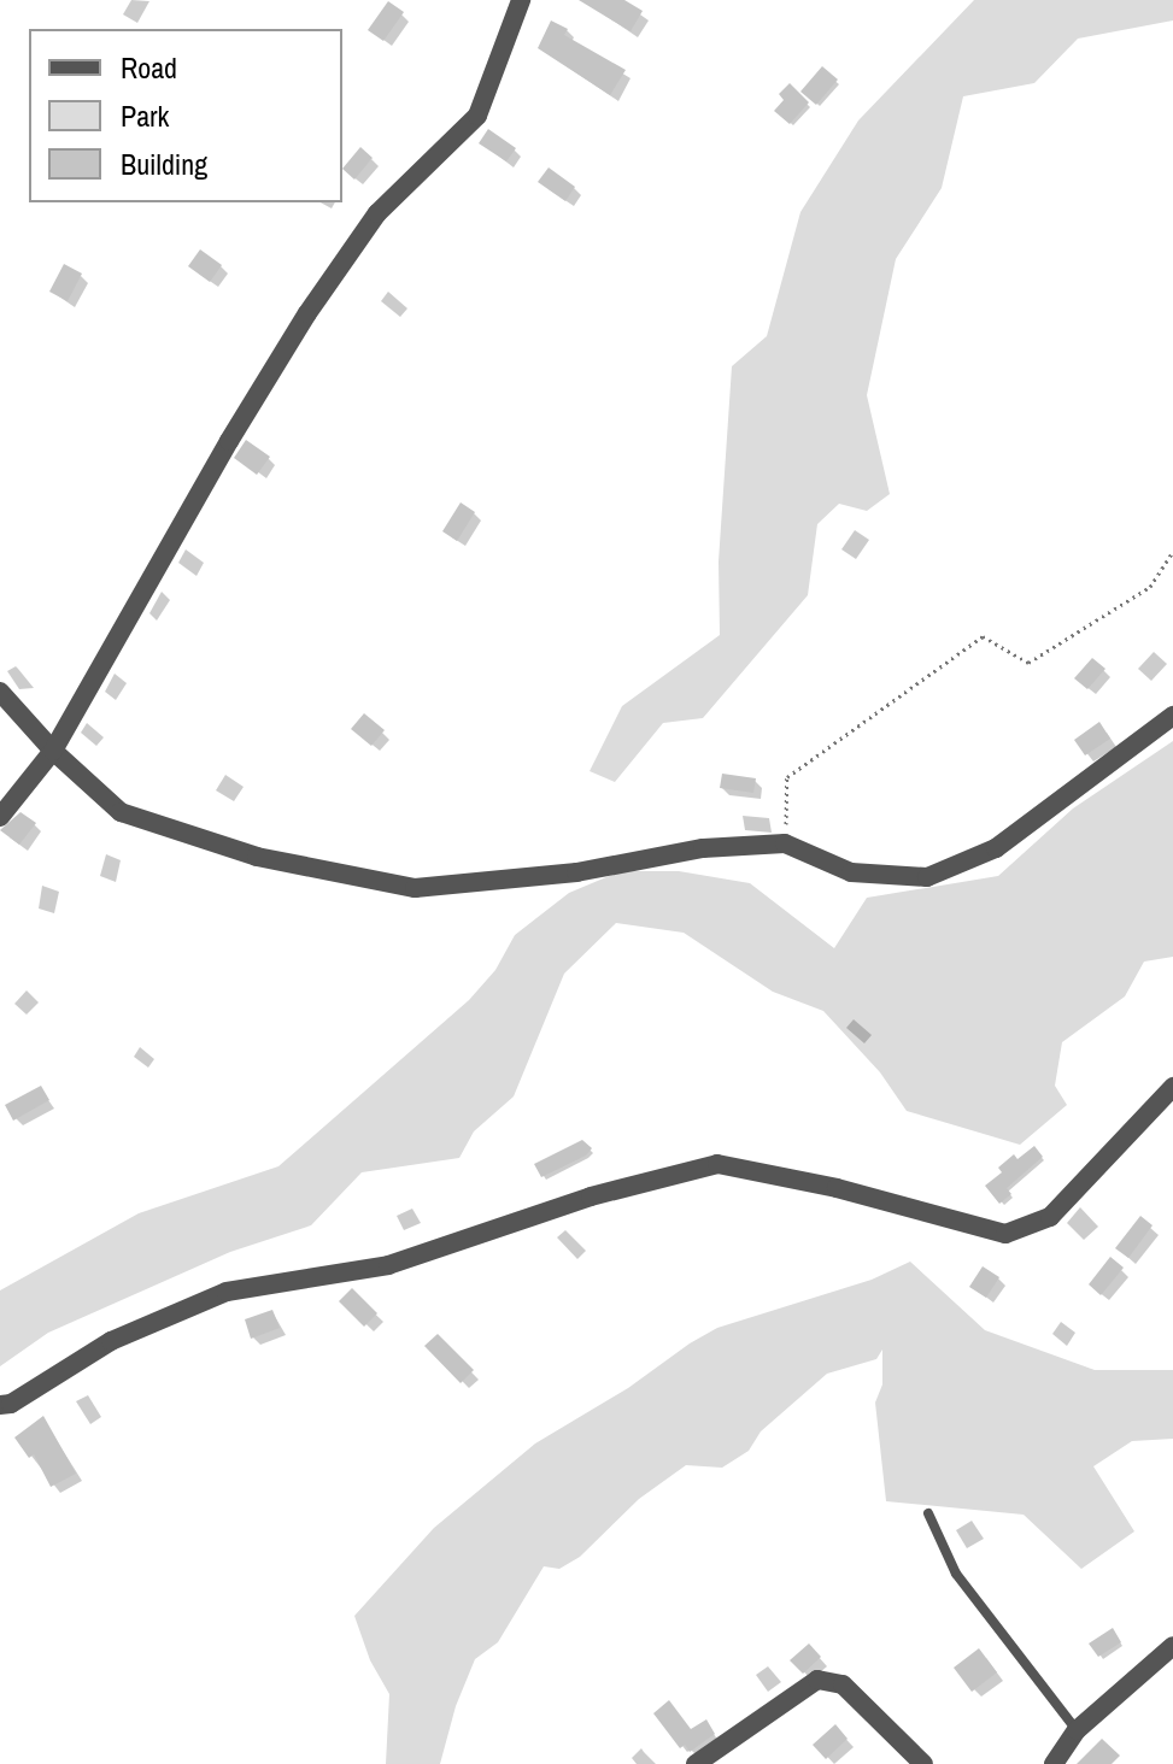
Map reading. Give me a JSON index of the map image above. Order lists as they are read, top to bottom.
{
  "legend": ["Road", "Park", "Building"]
}
